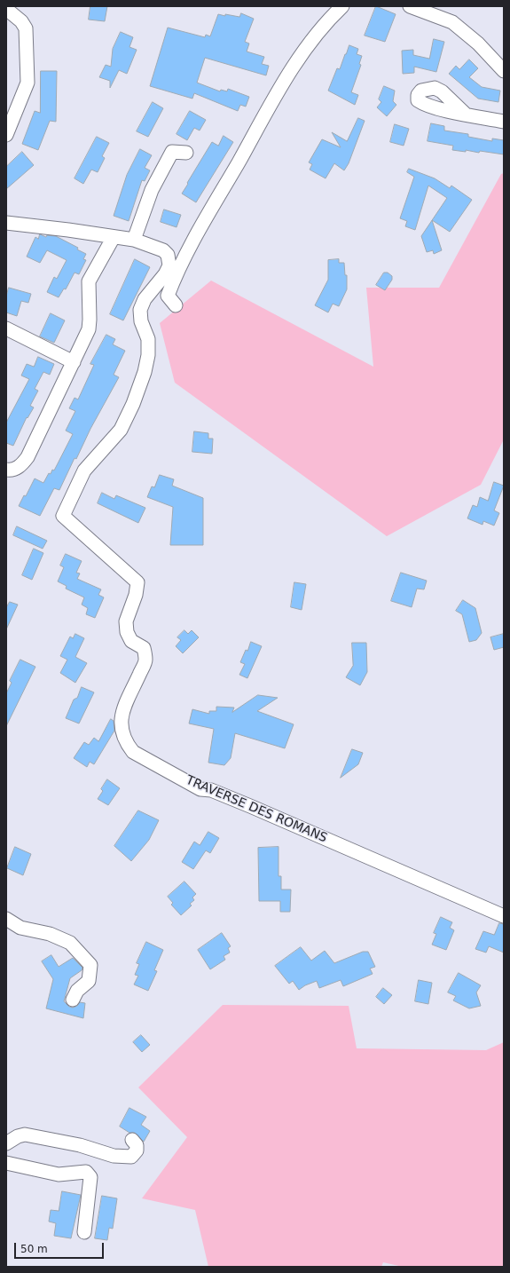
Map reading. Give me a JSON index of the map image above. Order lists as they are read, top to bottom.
{
  "streets": {
    "street": ["TRAVERSE DES ROMANS"]
  },
  "scale_bar": "50 m"
}
